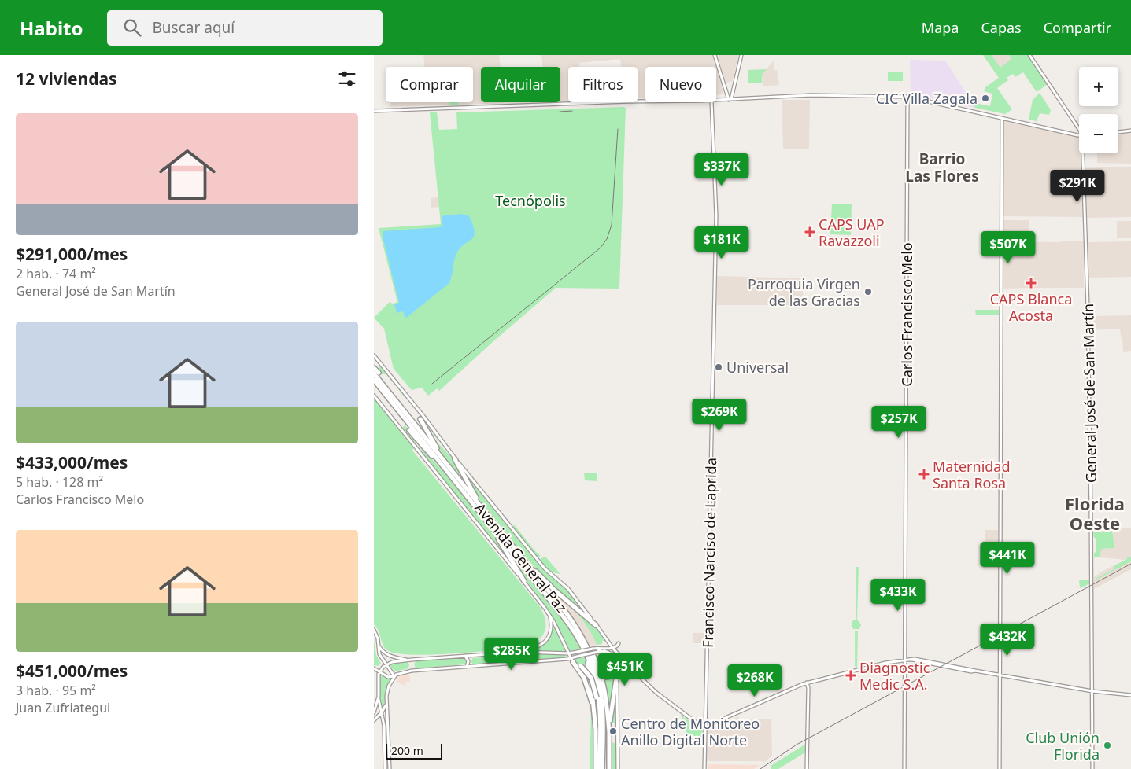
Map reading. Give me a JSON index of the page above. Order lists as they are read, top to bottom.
{
  "streets": {
    "highway": ["Avenida General Paz"],
    "street": ["Carlos Francisco Melo", "General José de San Martín", "Francisco Narciso de Laprida"]
  },
  "districts": ["Barrio Las Flores", "Florida Oeste"],
  "parks": ["Tecnópolis"],
  "places": {
    "other": [
      "CIC Villa Zagala",
      "Parroquia Virgen de las Gracias",
      "Universal",
      "Centro de Monitoreo Anillo Digital Norte",
      "Club Unión Florida"
    ],
    "health": [
      "CAPS UAP Ravazzoli",
      "CAPS Blanca Acosta",
      "Maternidad Santa Rosa",
      "Diagnostic Medic S.A."
    ]
  },
  "scale_bar": "200 m",
  "page": {
    "header": "Habito",
    "search": "Buscar aquí",
    "nav": ["Mapa", "Capas", "Compartir"],
    "heading": "12 viviendas",
    "map_buttons": ["+", "−"],
    "chip": [
      "Comprar",
      "Alquilar",
      "Filtros",
      "Nuevo"
    ],
    "list": [
      {
        "name": "$291,000/mes",
        "note": "2 hab. · 74 m² · General José de San Martín"
      },
      {
        "name": "$433,000/mes",
        "note": "5 hab. · 128 m² · Carlos Francisco Melo"
      },
      {
        "name": "$451,000/mes",
        "note": "3 hab. · 95 m² · Juan Zufriategui"
      }
    ],
    "price": [
      "$337K",
      "$291K",
      "$181K",
      "$507K",
      "$269K",
      "$257K",
      "$441K",
      "$433K",
      "$432K",
      "$285K",
      "$451K",
      "$268K"
    ],
    "scale": "200 m"
  }
}
